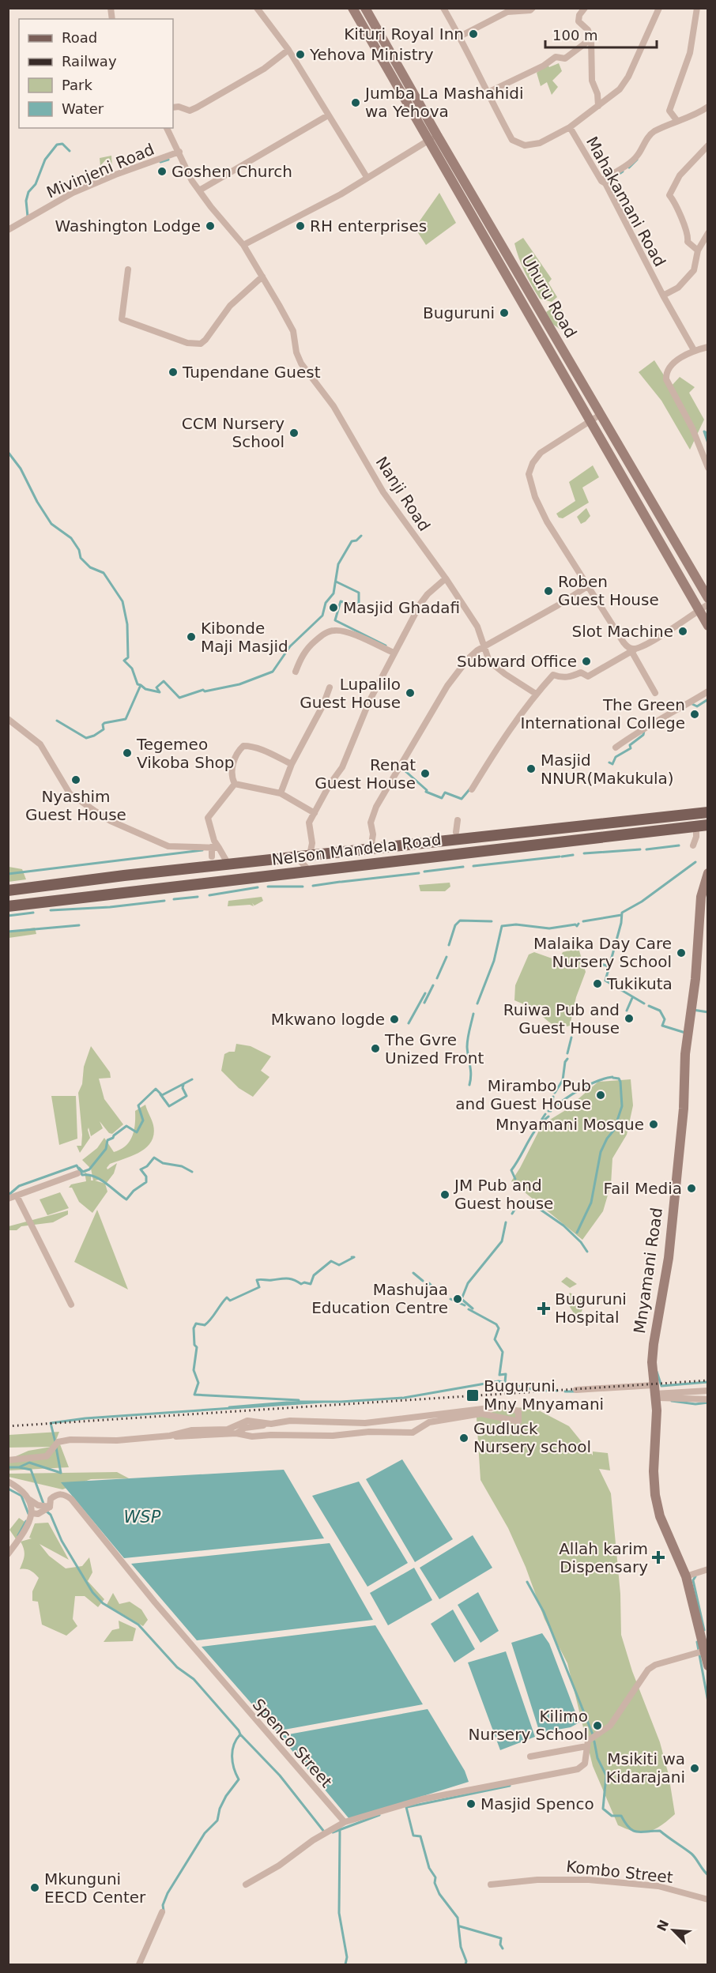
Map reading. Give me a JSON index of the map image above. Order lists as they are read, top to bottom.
{
  "streets": {
    "main road": ["Uhuru Road", "Nelson Mandela Road", "Mnyamani Road"],
    "street": [
      "Mivinjeni Road",
      "Mahakamani Road",
      "Nanji Road",
      "Spenco Street",
      "Kombo Street"
    ]
  },
  "crossings": [
    ["Mivinjeni Road", "Nanji Road"]
  ],
  "water": ["WSP"],
  "places": {
    "other": [
      "Kituri Royal Inn",
      "Yehova Ministry",
      "Jumba La Mashahidi wa Yehova",
      "Goshen Church",
      "Washington Lodge",
      "RH enterprises",
      "Buguruni",
      "Tupendane Guest",
      "CCM Nursery School",
      "Roben Guest House",
      "Masjid Ghadafi",
      "Slot Machine",
      "Kibonde Maji Masjid",
      "Subward Office",
      "Lupalilo Guest House",
      "The Green International College",
      "Tegemeo Vikoba Shop",
      "Masjid NNUR(Makukula)",
      "Renat Guest House",
      "Nyashim Guest House",
      "Malaika Day Care Nursery School",
      "Tukikuta",
      "Ruiwa Pub and Guest House",
      "Mkwano logde",
      "The Gvre Unized Front",
      "Mirambo Pub and Guest House",
      "Mnyamani Mosque",
      "Fail Media",
      "JM Pub and Guest house",
      "Mashujaa Education Centre",
      "Gudluck Nursery school",
      "Kilimo Nursery School",
      "Msikiti wa Kidarajani",
      "Masjid Spenco",
      "Mkunguni EECD Center"
    ],
    "health": ["Buguruni Hospital", "Allah karim Dispensary"],
    "transit": ["Buguruni Mny Mnyamani"]
  },
  "legend": [
    "Road",
    "Railway",
    "Park",
    "Water"
  ],
  "scale_bar": "100 m",
  "north": "top left"
}
